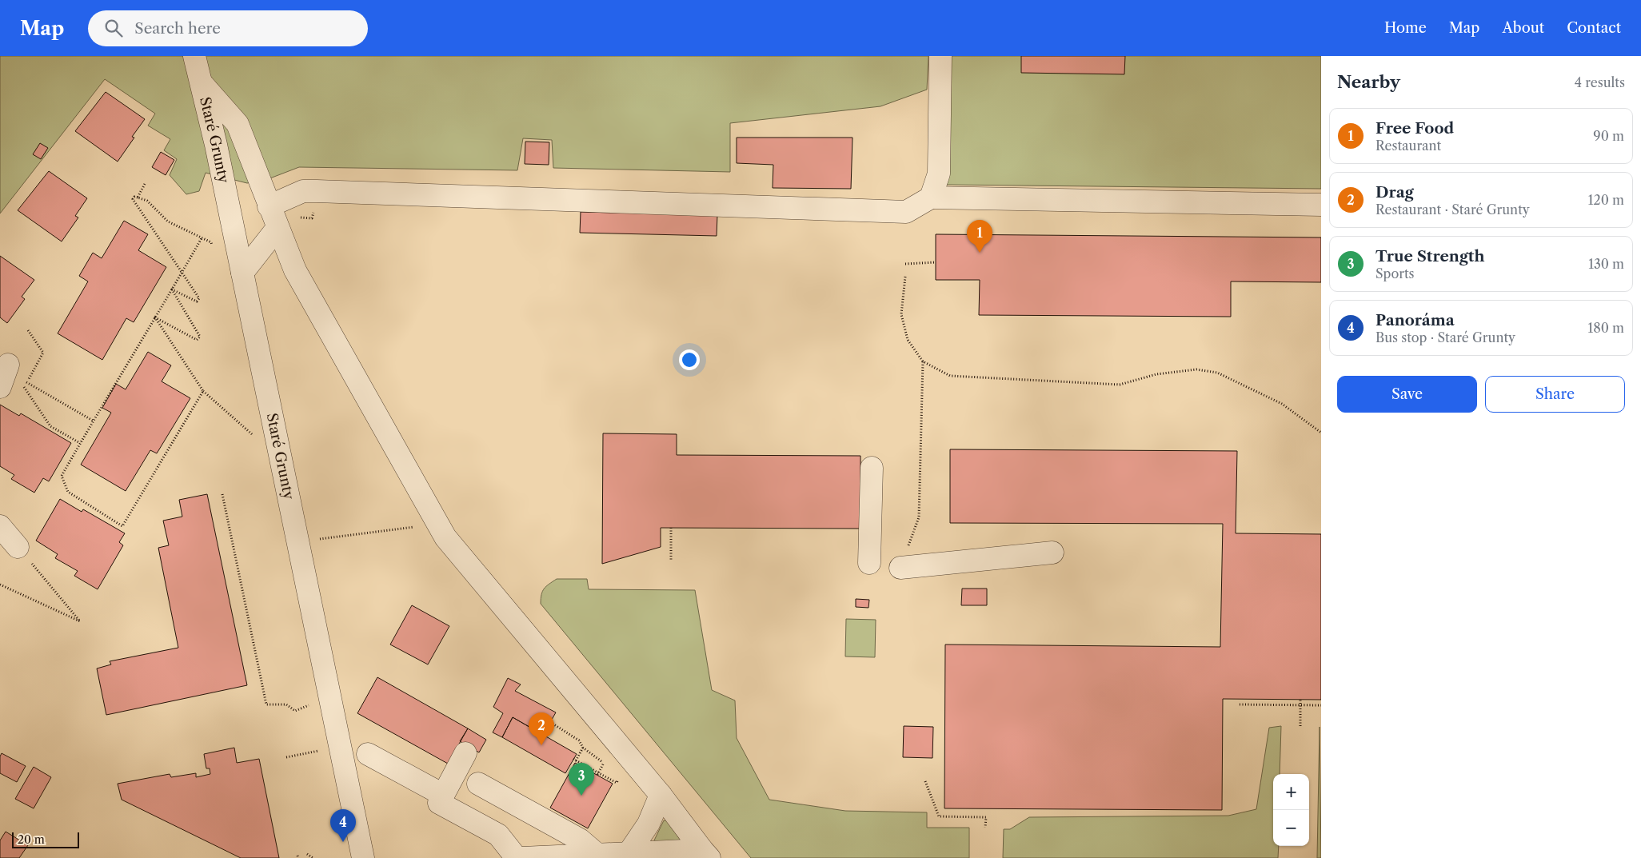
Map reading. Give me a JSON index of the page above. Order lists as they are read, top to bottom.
{
  "streets": {
    "street": ["Staré Grunty"]
  },
  "scale_bar": "20 m",
  "page": {
    "header": "Map",
    "search": "Search here",
    "nav": [
      "Home",
      "Map",
      "About",
      "Contact"
    ],
    "heading": ["Nearby", "4 results"],
    "list": [
      {
        "mark": "1",
        "name": "Free Food",
        "note": "Restaurant",
        "value": "90 m"
      },
      {
        "mark": "2",
        "name": "Drag",
        "note": "Restaurant · Staré Grunty",
        "value": "120 m"
      },
      {
        "mark": "3",
        "name": "True Strength",
        "note": "Sports",
        "value": "130 m"
      },
      {
        "mark": "4",
        "name": "Panoráma",
        "note": "Bus stop · Staré Grunty",
        "value": "180 m"
      }
    ],
    "pins": [
      "1",
      "2",
      "3",
      "4"
    ],
    "buttons": ["Save", "Share"],
    "map_buttons": ["+", "−"],
    "scale": "20 m"
  }
}
